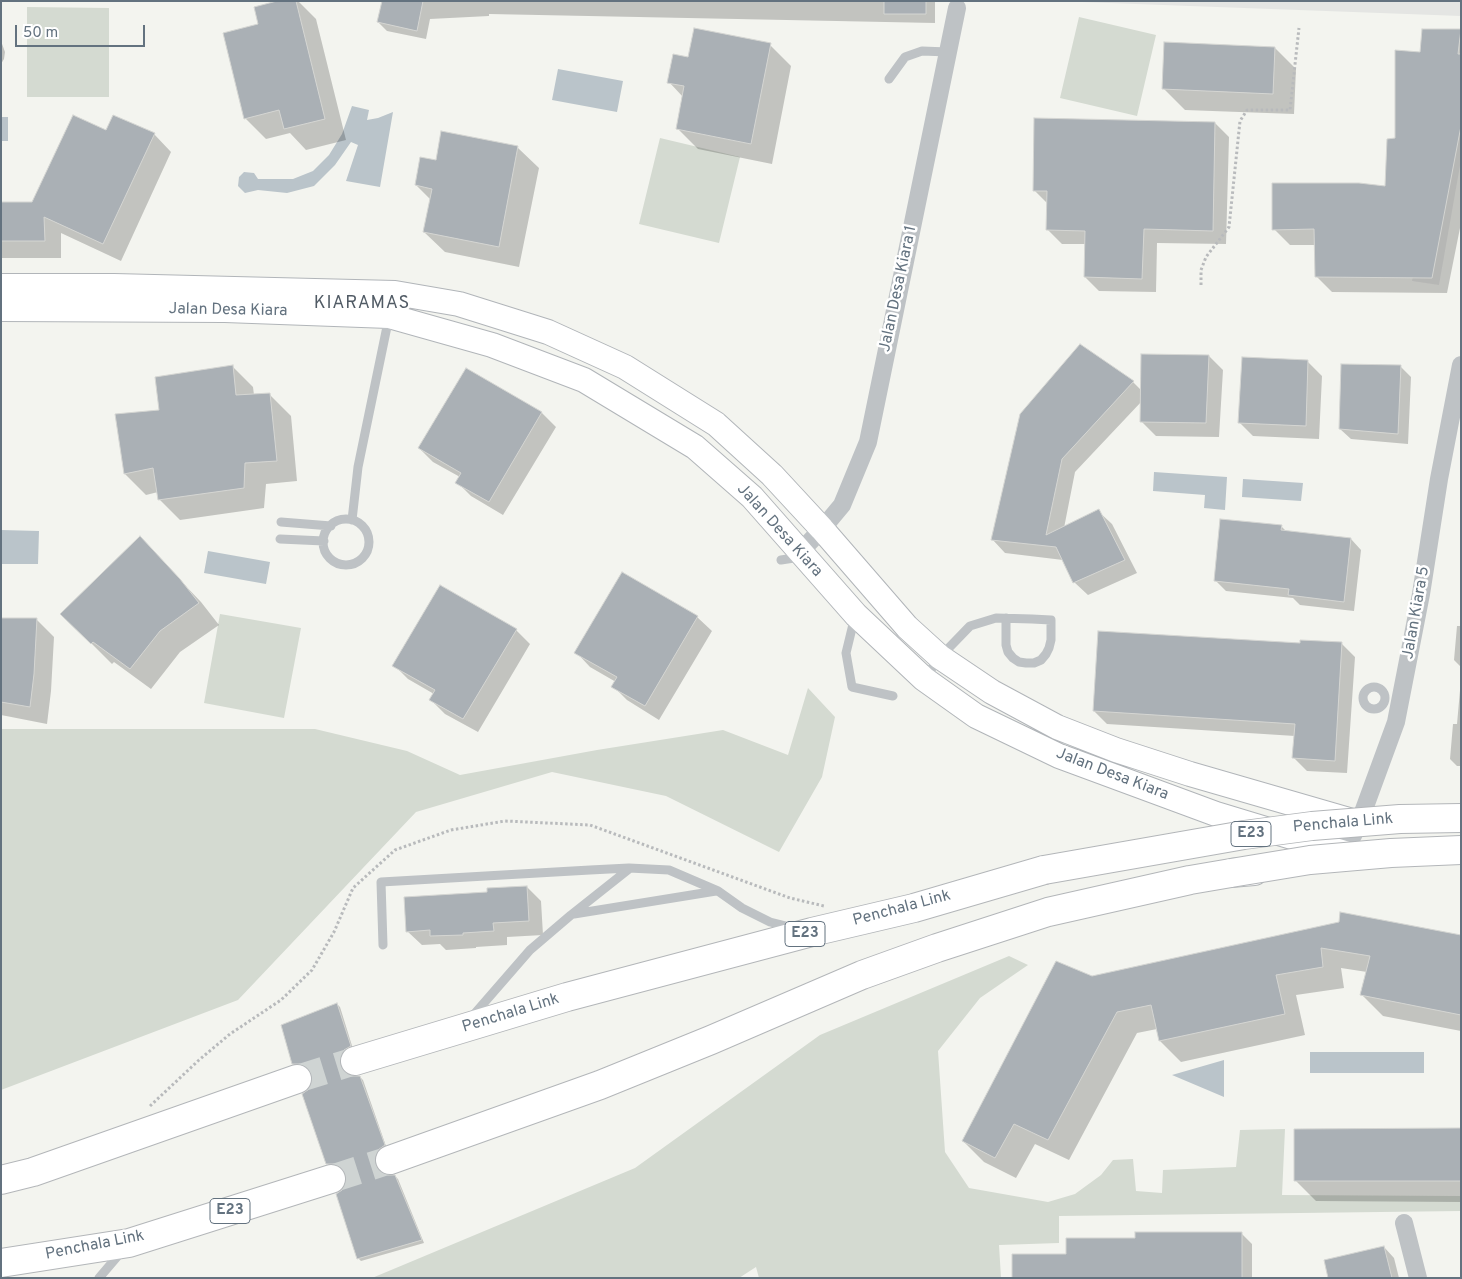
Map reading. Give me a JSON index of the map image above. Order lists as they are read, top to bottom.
{
  "streets": {
    "highway": ["Penchala Link", "E23"],
    "main road": ["Jalan Desa Kiara"],
    "street": ["Jalan Desa Kiara 1", "Jalan Kiara 5"]
  },
  "crossings": [
    ["Jalan Desa Kiara 1", "Jalan Desa Kiara"],
    ["Jalan Desa Kiara", "Jalan Kiara 5"]
  ],
  "districts": ["KIARAMAS"],
  "scale_bar": "50 m"
}
